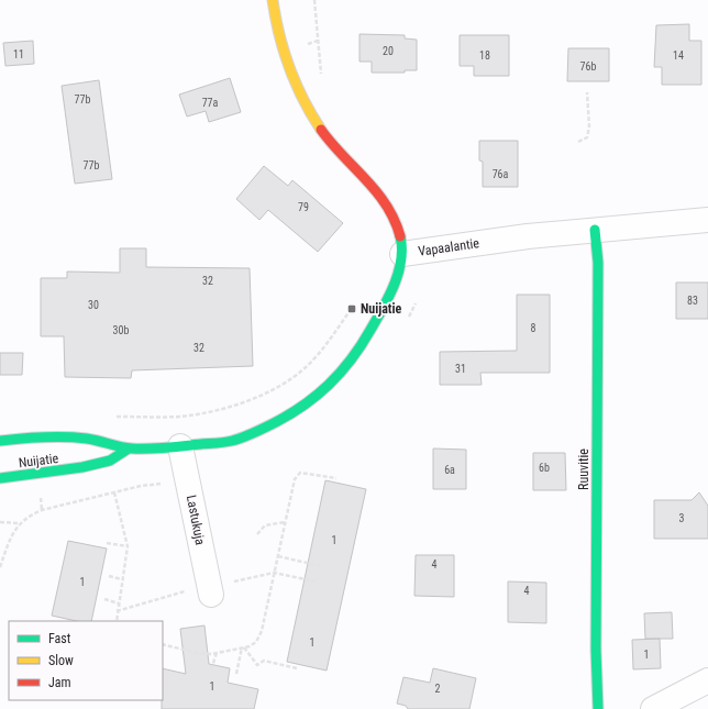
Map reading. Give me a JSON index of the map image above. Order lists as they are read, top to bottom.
{
  "streets": {
    "street": [
      "Vapaalantie",
      "Nuijatie",
      "Ruuvitie",
      "Lastukuja"
    ]
  },
  "crossings": [
    ["Vapaalantie", "Nuijatie"],
    ["Vapaalantie", "Ruuvitie"],
    ["Nuijatie", "Lastukuja"]
  ],
  "places": {
    "transit": ["Nuijatie"]
  },
  "house_numbers": [
    "20",
    "11",
    "18",
    "14",
    "76b",
    "77b",
    "77a",
    "77b",
    "76a",
    "79",
    "32",
    "83",
    "30",
    "8",
    "30b",
    "32",
    "31",
    "6b",
    "6a",
    "3",
    "1",
    "4",
    "1",
    "4",
    "1",
    "1",
    "1",
    "2"
  ],
  "legend": ["Fast", "Slow", "Jam"]
}
